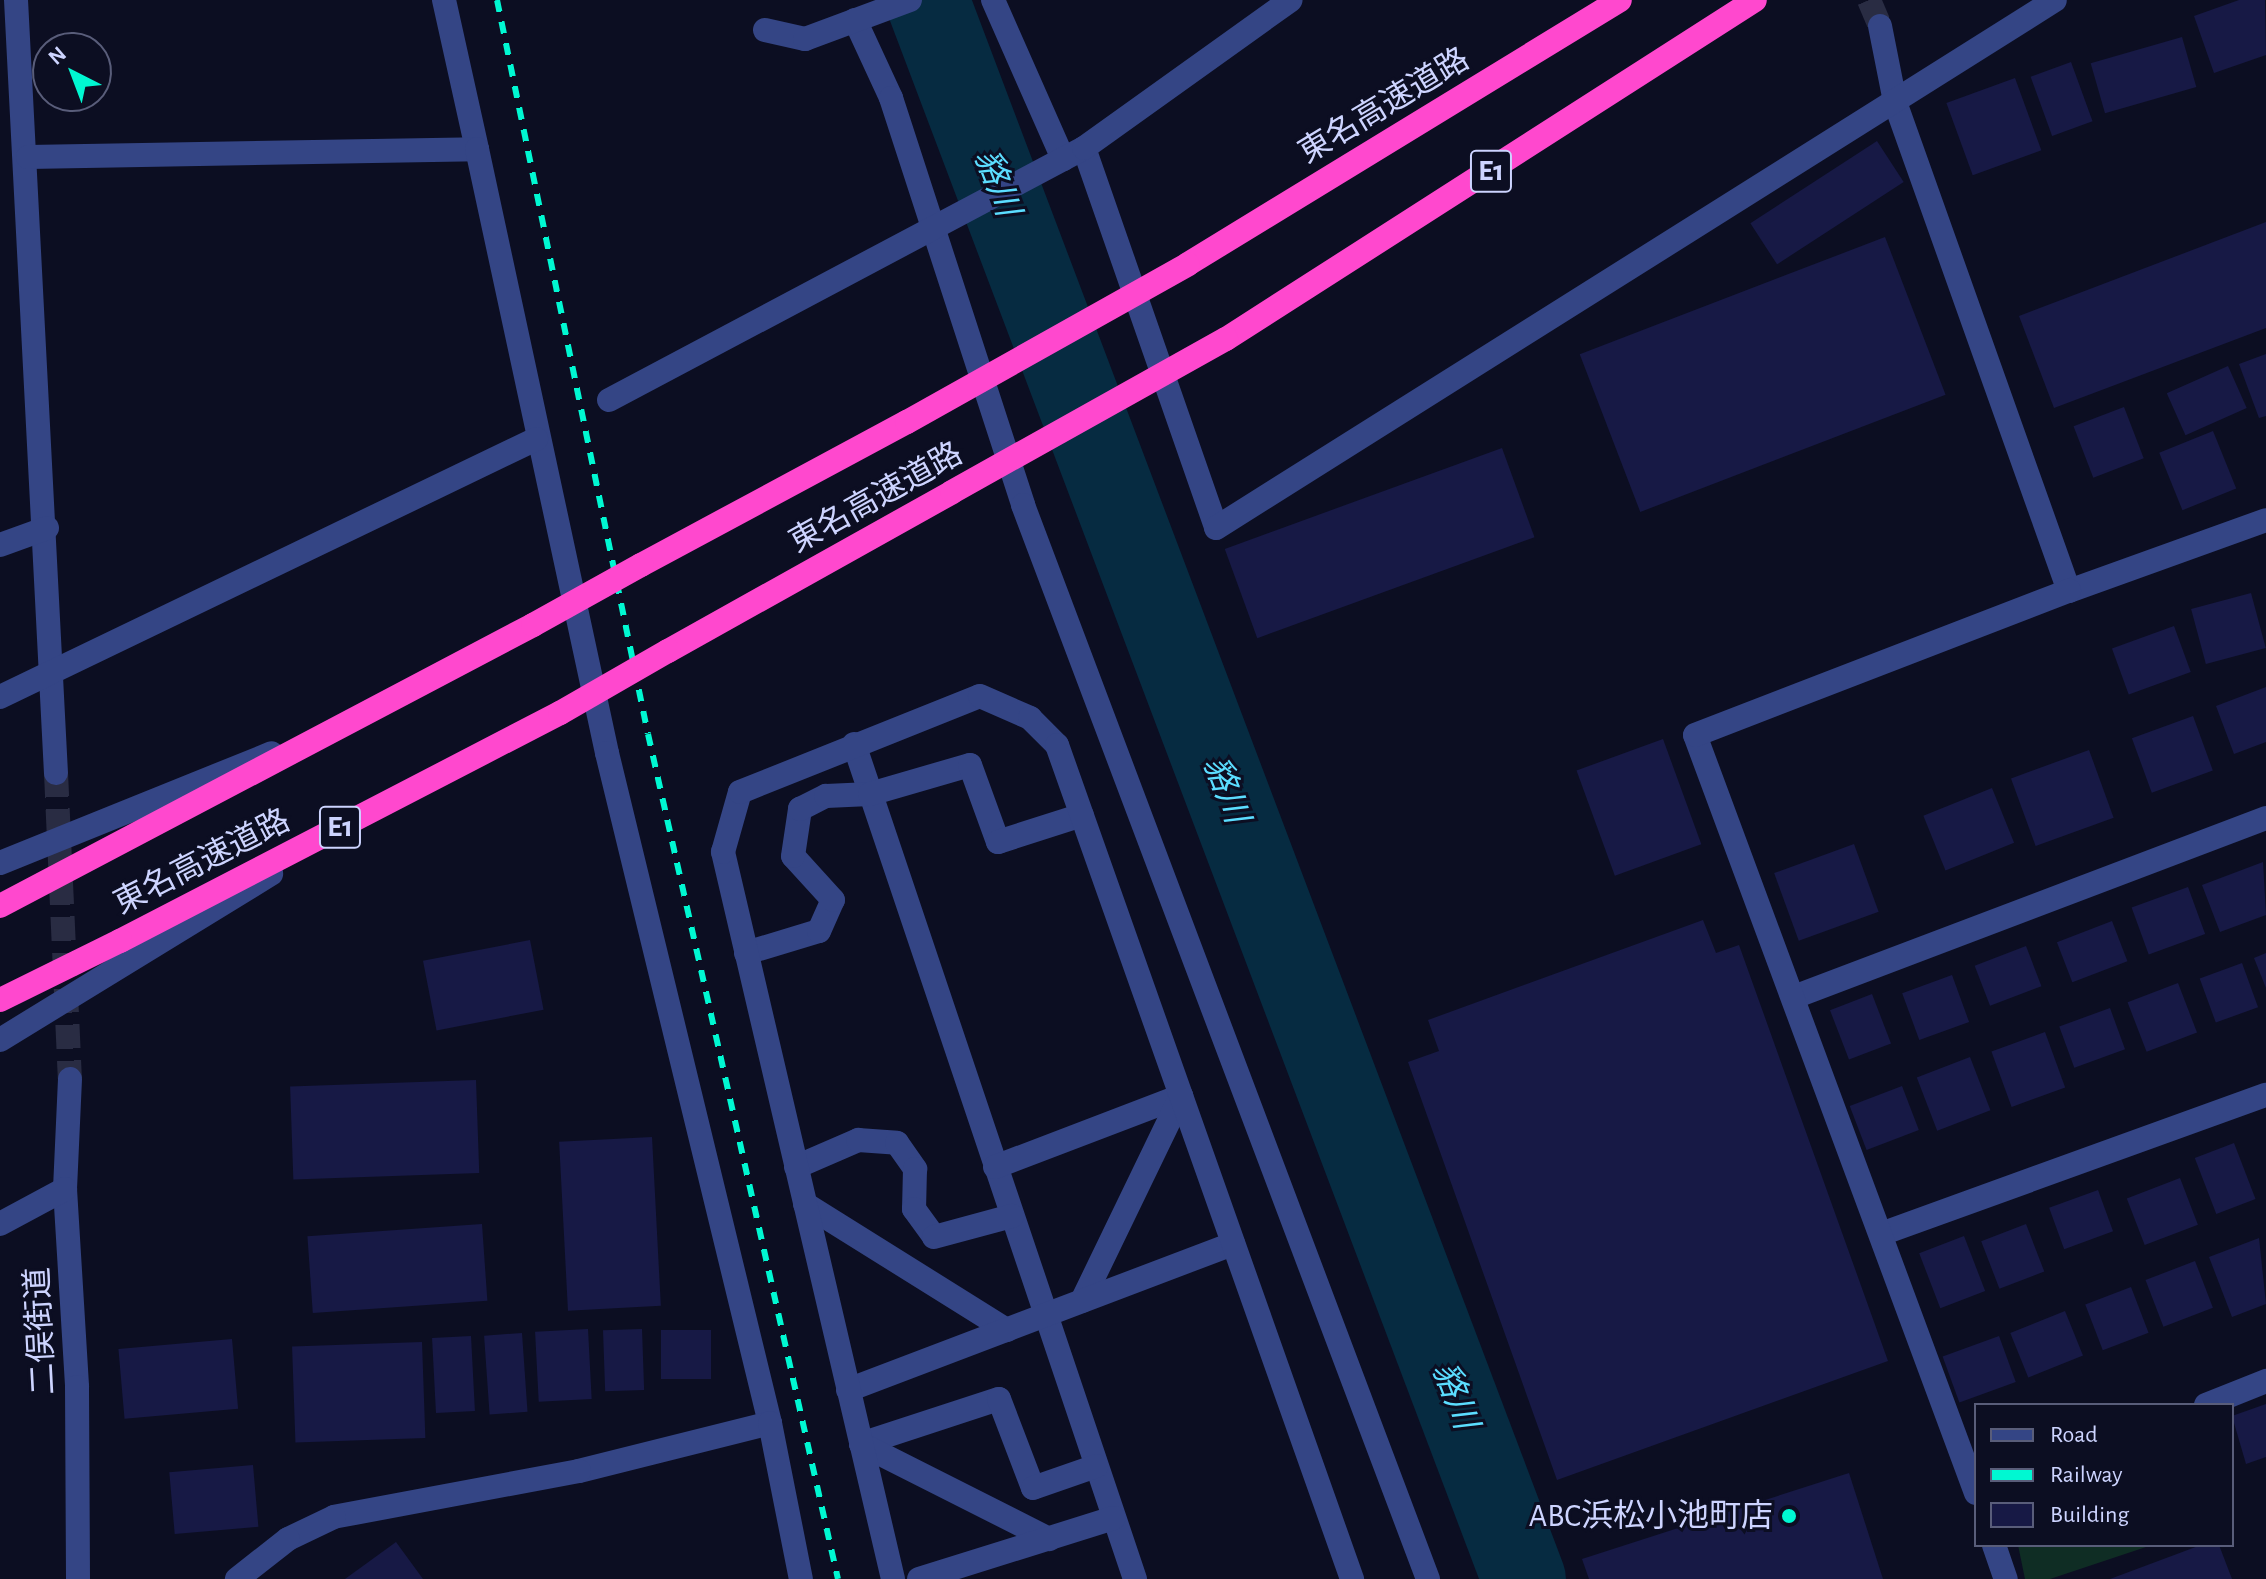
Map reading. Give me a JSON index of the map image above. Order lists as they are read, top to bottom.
{
  "streets": {
    "highway": ["東名高速道路", "E1"],
    "street": ["二俣街道"]
  },
  "water": ["貉川"],
  "places": ["ABC浜松小池町店"],
  "legend": ["Road", "Railway", "Building"],
  "north": "top left"
}
